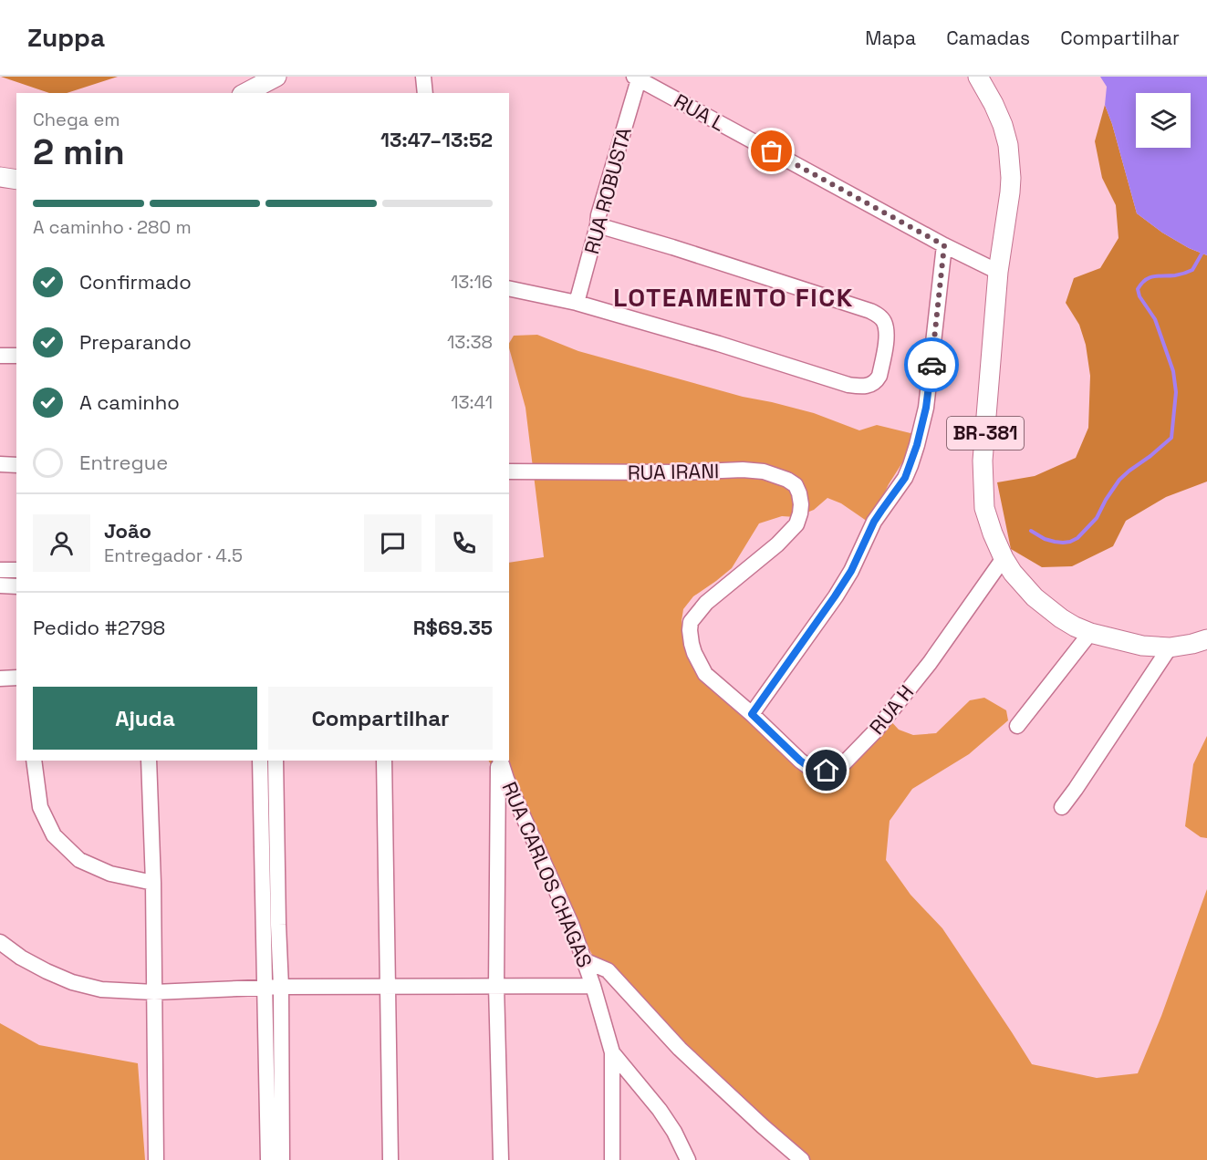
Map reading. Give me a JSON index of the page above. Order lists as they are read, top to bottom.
{
  "streets": {
    "main road": ["BR-381"],
    "street": [
      "RUA L",
      "RUA ROBUSTA",
      "RUA IRANI",
      "RUA H",
      "RUA CARLOS CHAGAS"
    ]
  },
  "crossings": [
    ["RUA L", "RUA ROBUSTA"],
    ["RUA L", "BR-381"],
    ["BR-381", "RUA H"],
    ["RUA IRANI", "RUA H"]
  ],
  "districts": ["LOTEAMENTO FICK"],
  "page": {
    "header": "Zuppa",
    "nav": ["Mapa", "Camadas", "Compartilhar"],
    "heading": ["2 min", "Chega em", "13:47–13:52"],
    "panel": [
      "João",
      "Entregador · 4.5",
      "Pedido #2798",
      "R$69.35"
    ],
    "bar": "A caminho · 280 m",
    "list": [
      ["Confirmado", "13:16"],
      ["Preparando", "13:38"],
      ["A caminho", "13:41"],
      "Entregue"
    ],
    "buttons": ["Ajuda", "Compartilhar"]
  }
}
